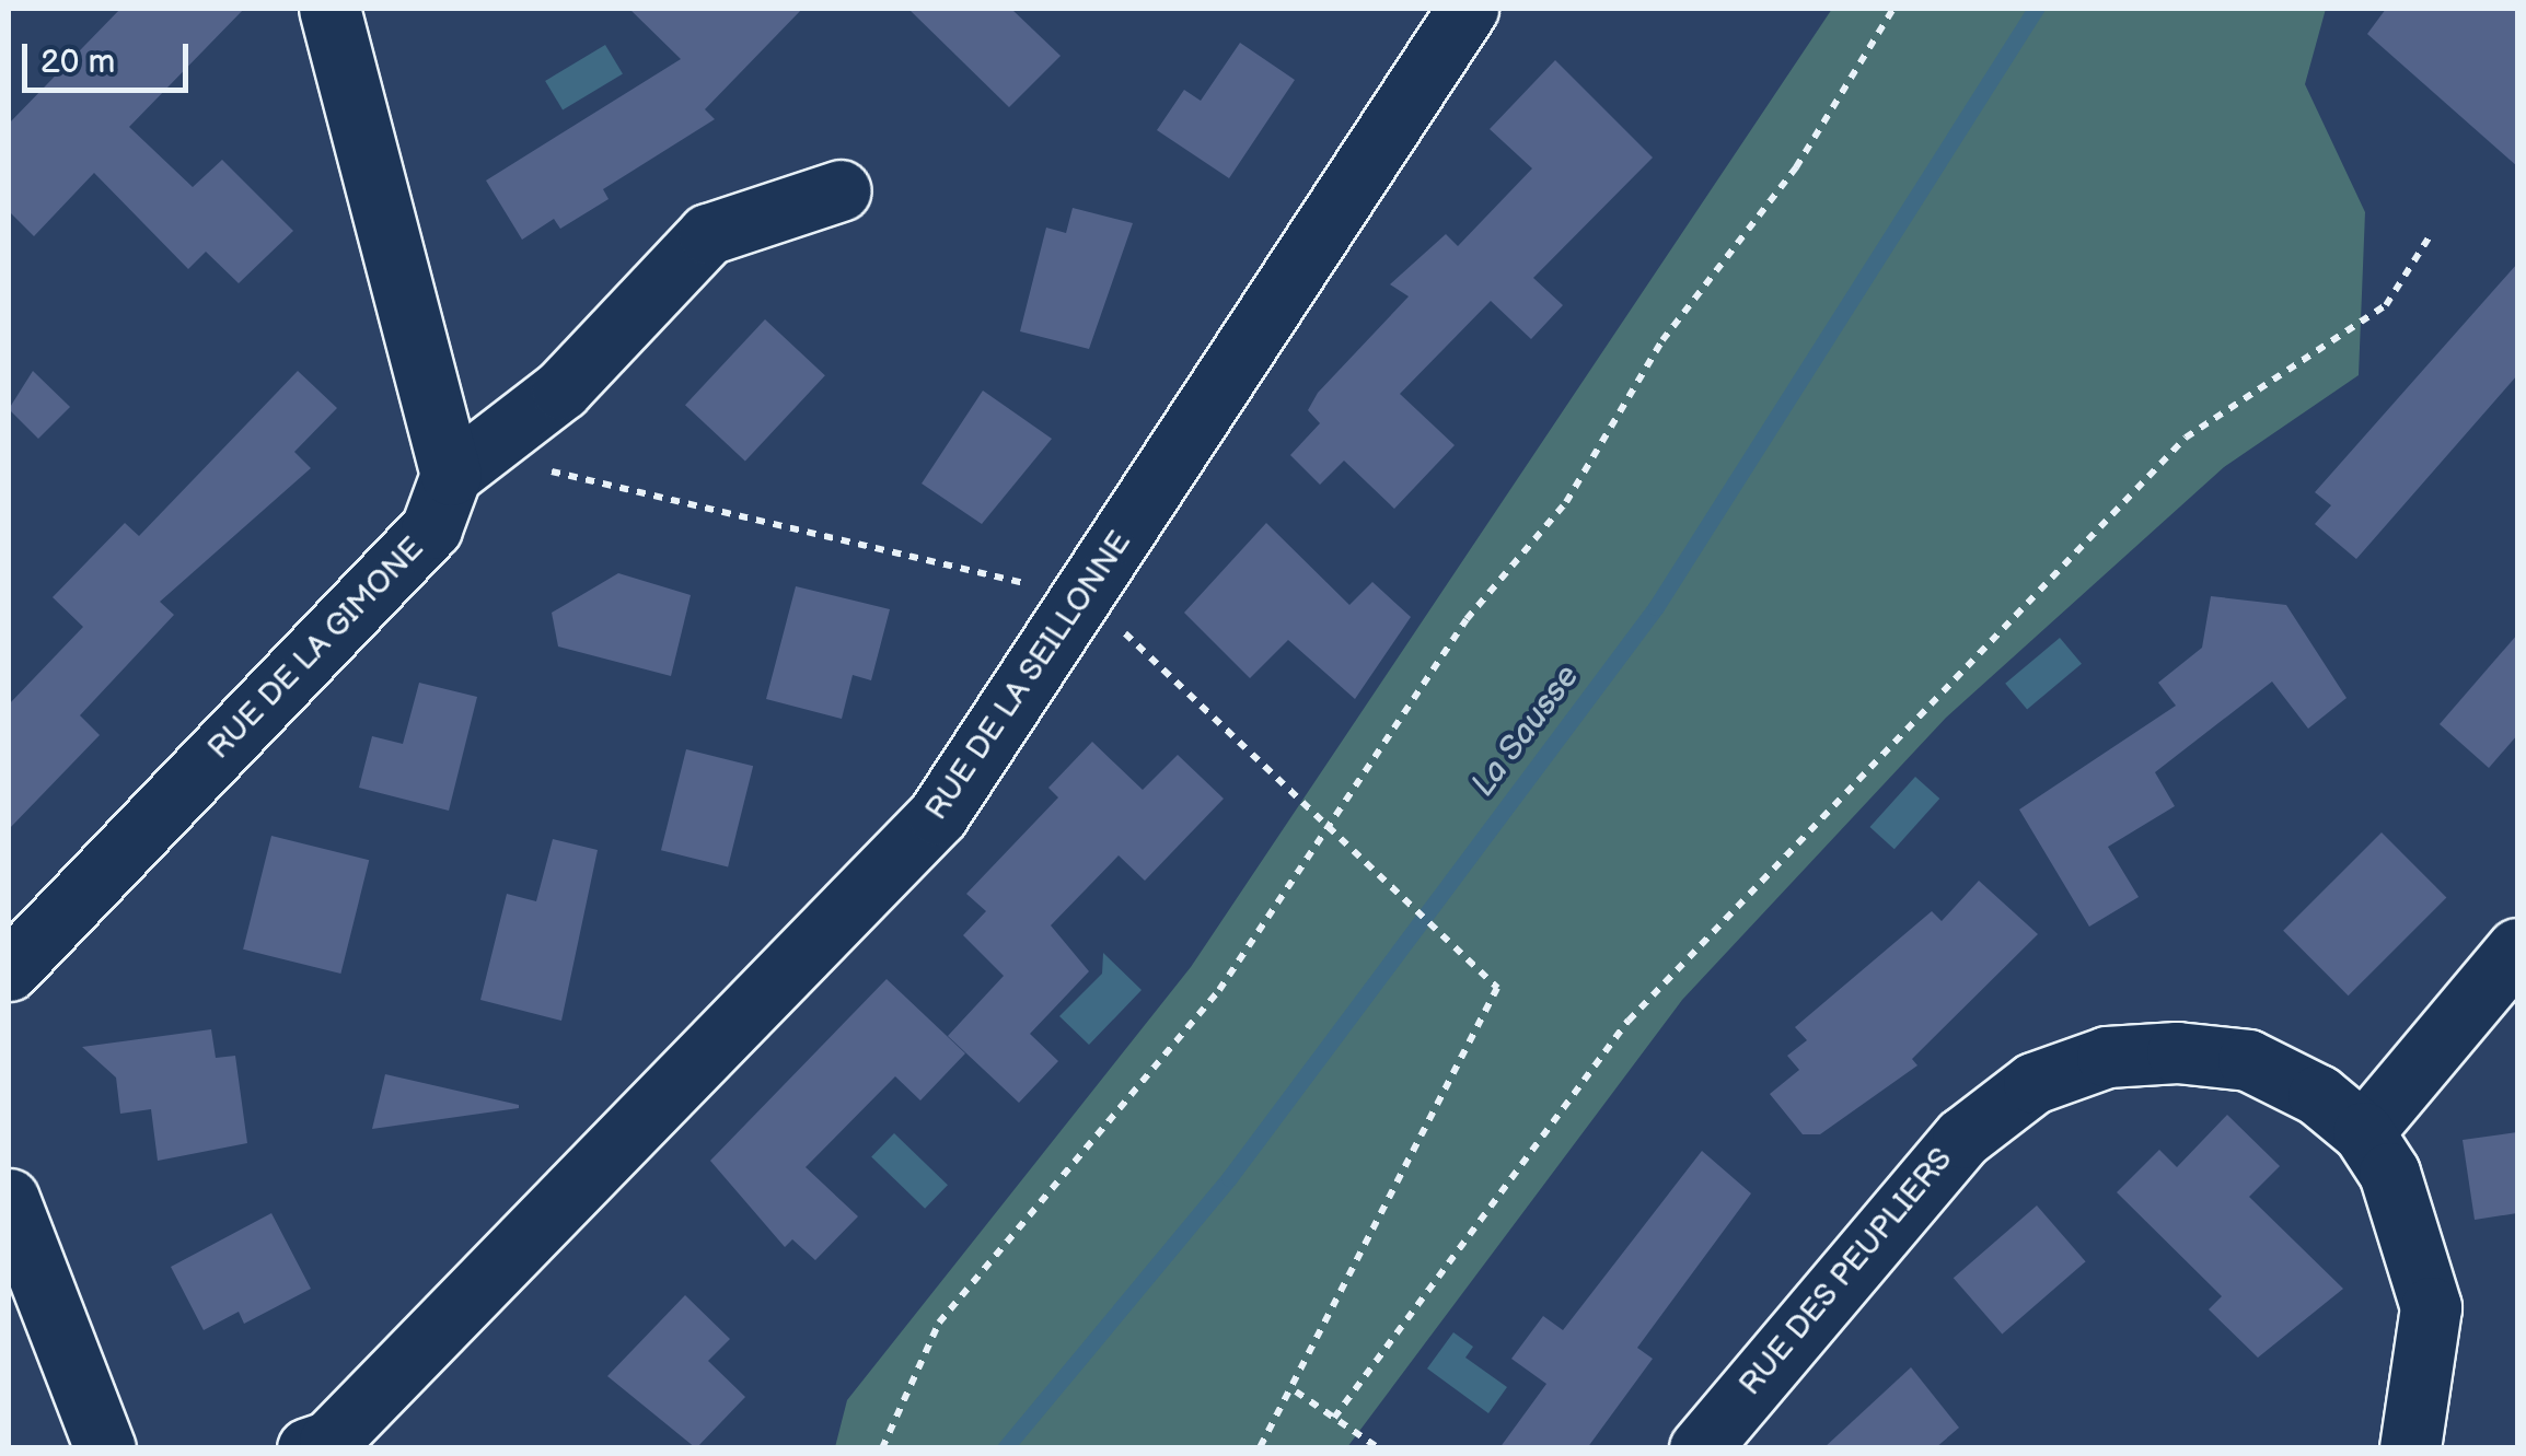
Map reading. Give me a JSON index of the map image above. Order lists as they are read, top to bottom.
{
  "streets": {
    "street": ["RUE DE LA GIMONE", "RUE DE LA SEILLONNE", "RUE DES PEUPLIERS"]
  },
  "water": ["La Sausse"],
  "scale_bar": "20 m"
}
